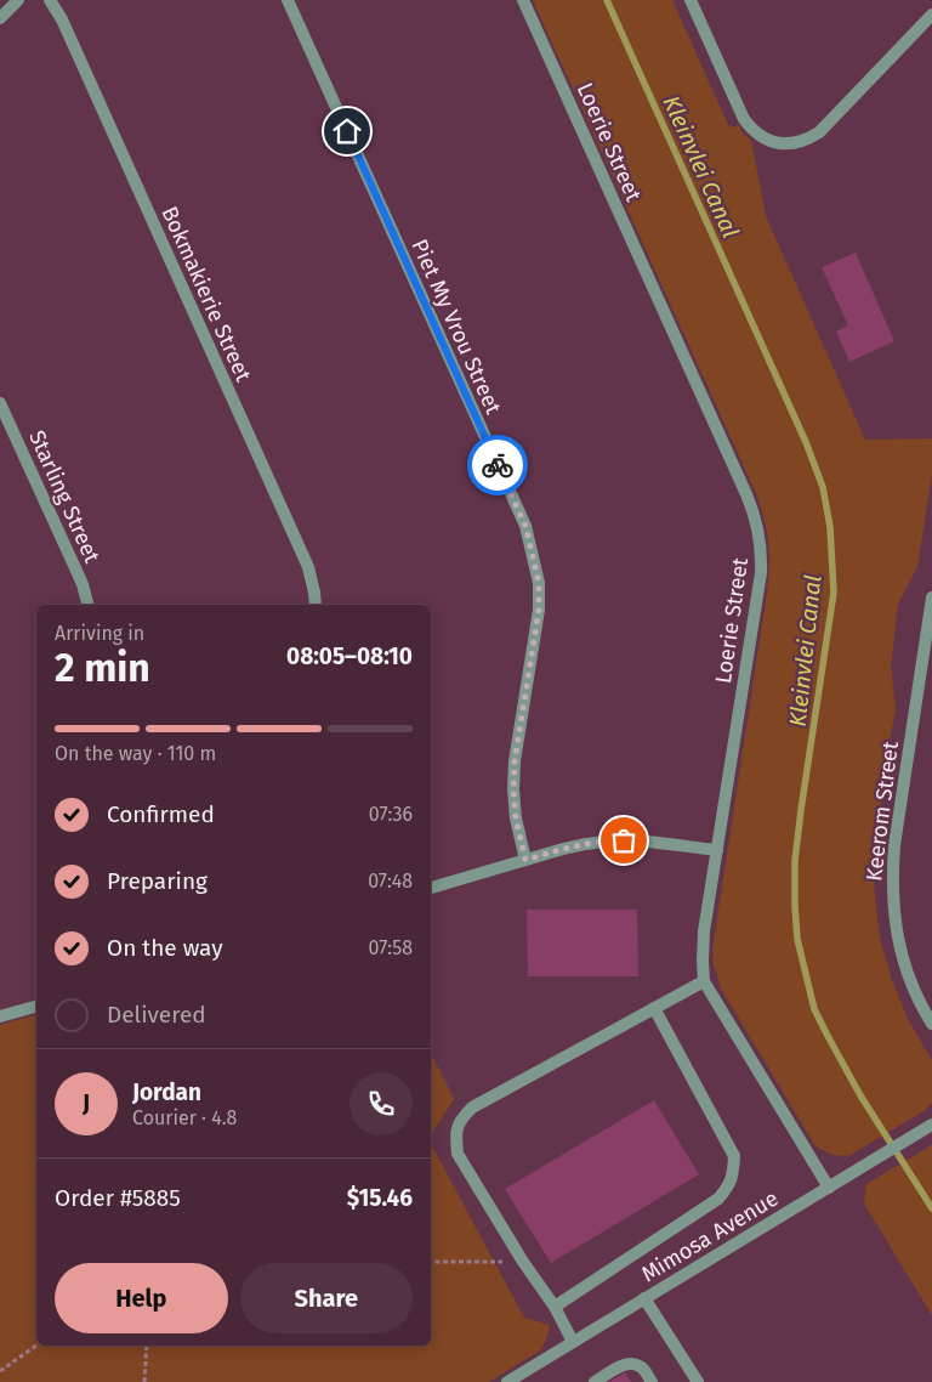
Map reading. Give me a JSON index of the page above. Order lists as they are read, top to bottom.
{
  "streets": {
    "street": [
      "Loerie Street",
      "Bokmakierie Street",
      "Piet My Vrou Street",
      "Starling Street",
      "Keerom Street",
      "Mimosa Avenue"
    ]
  },
  "crossings": [
    ["Loerie Street", "Mimosa Avenue"]
  ],
  "water": ["Kleinvlei Canal"],
  "page": {
    "heading": ["2 min", "Arriving in", "08:05–08:10"],
    "panel": [
      "Jordan",
      "Courier · 4.8",
      "Order #5885",
      "$15.46"
    ],
    "bar": "On the way · 110 m",
    "list": [
      ["Confirmed", "07:36"],
      ["Preparing", "07:48"],
      ["On the way", "07:58"],
      "Delivered"
    ],
    "round": "J",
    "buttons": ["Help", "Share"]
  }
}
